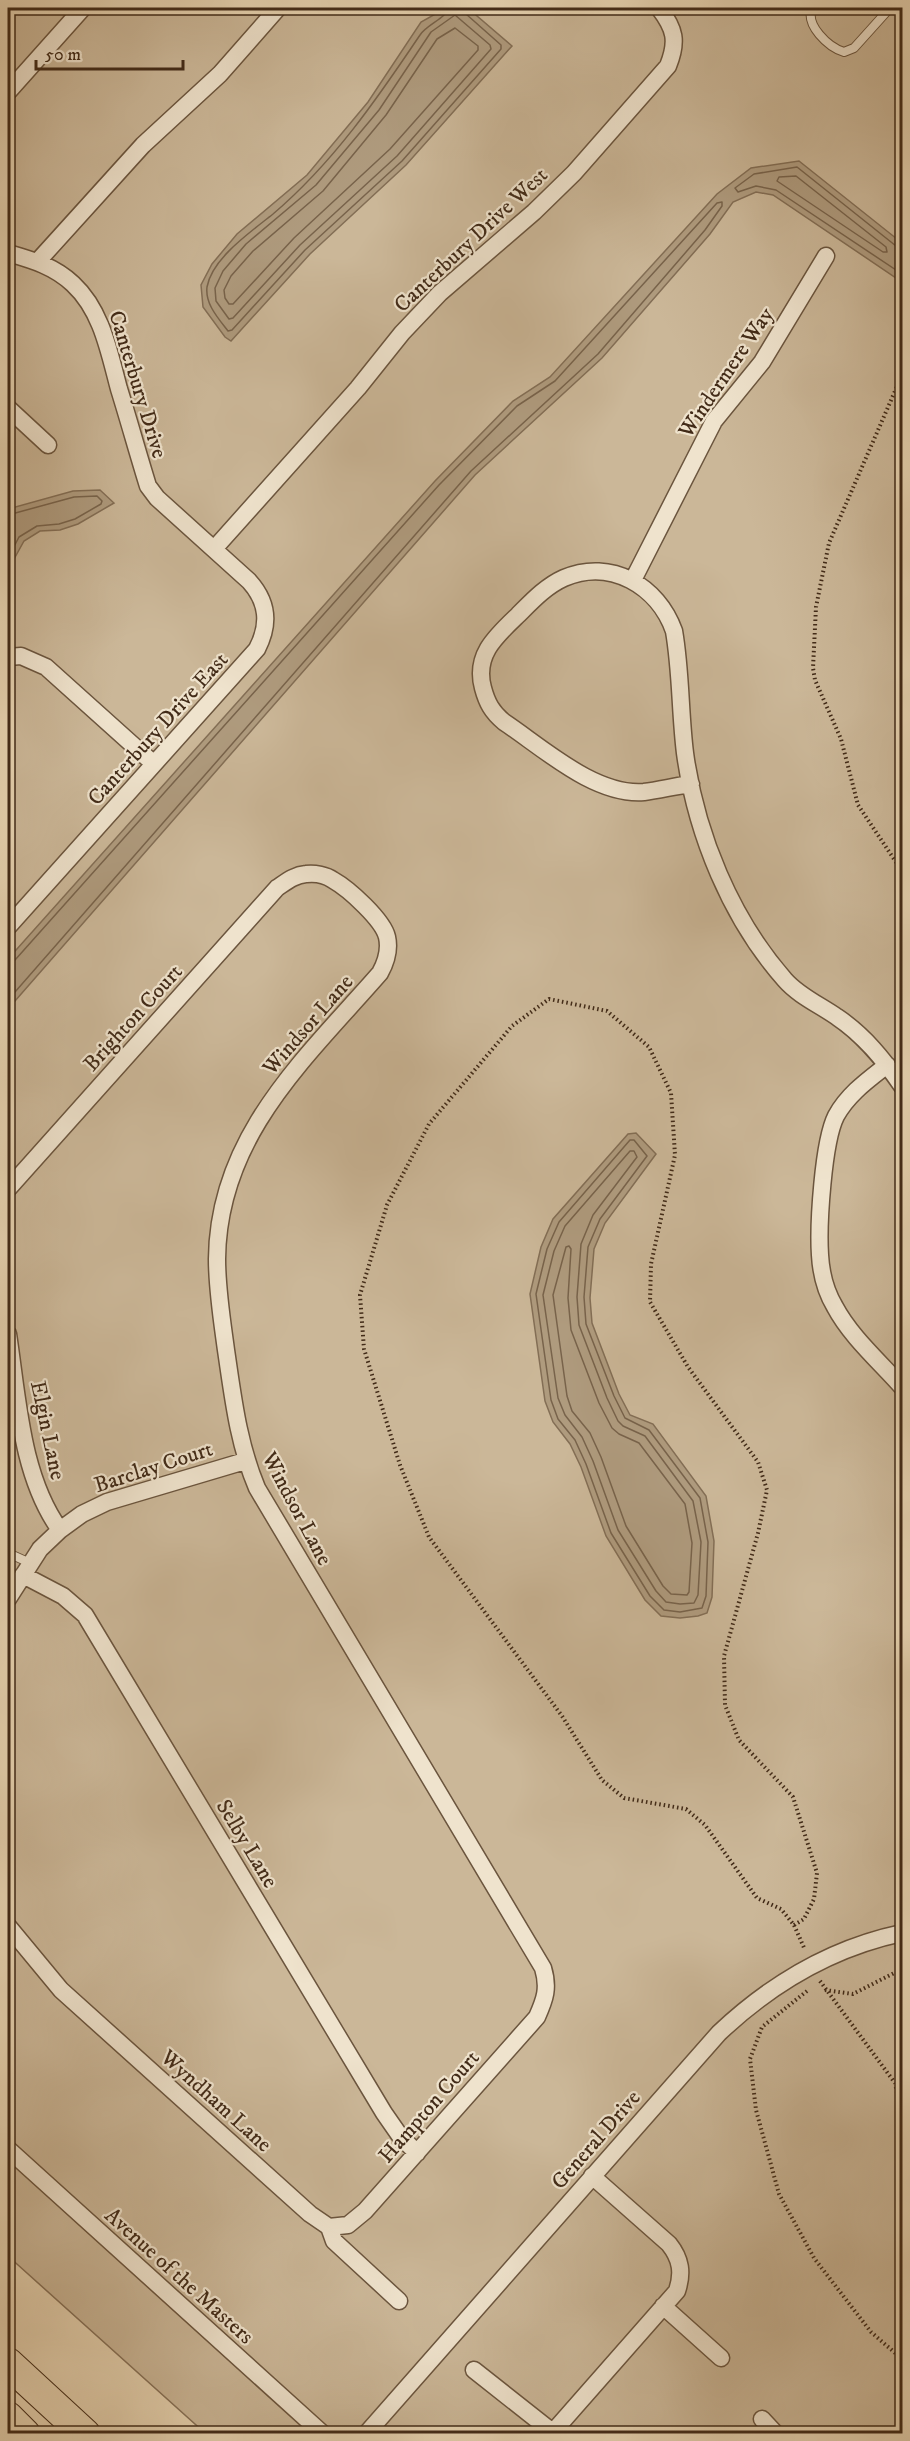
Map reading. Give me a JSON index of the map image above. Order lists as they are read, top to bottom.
{
  "streets": {
    "street": [
      "Canterbury Drive West",
      "Windermere Way",
      "Canterbury Drive",
      "Canterbury Drive East",
      "Brighton Court",
      "Windsor Lane",
      "Elgin Lane",
      "Barclay Court",
      "Selby Lane",
      "Wyndham Lane",
      "Hampton Court",
      "General Drive",
      "Avenue of the Masters"
    ]
  },
  "crossings": [
    ["Canterbury Drive West", "Canterbury Drive"],
    ["Canterbury Drive West", "Canterbury Drive East"],
    ["Canterbury Drive", "Canterbury Drive East"],
    ["Brighton Court", "Windsor Lane"],
    ["Windsor Lane", "Barclay Court"],
    ["Windsor Lane", "Hampton Court"],
    ["Elgin Lane", "Barclay Court"],
    ["Barclay Court", "Selby Lane"],
    ["Selby Lane", "Hampton Court"],
    ["Wyndham Lane", "Hampton Court"]
  ],
  "scale_bar": "50 m"
}
